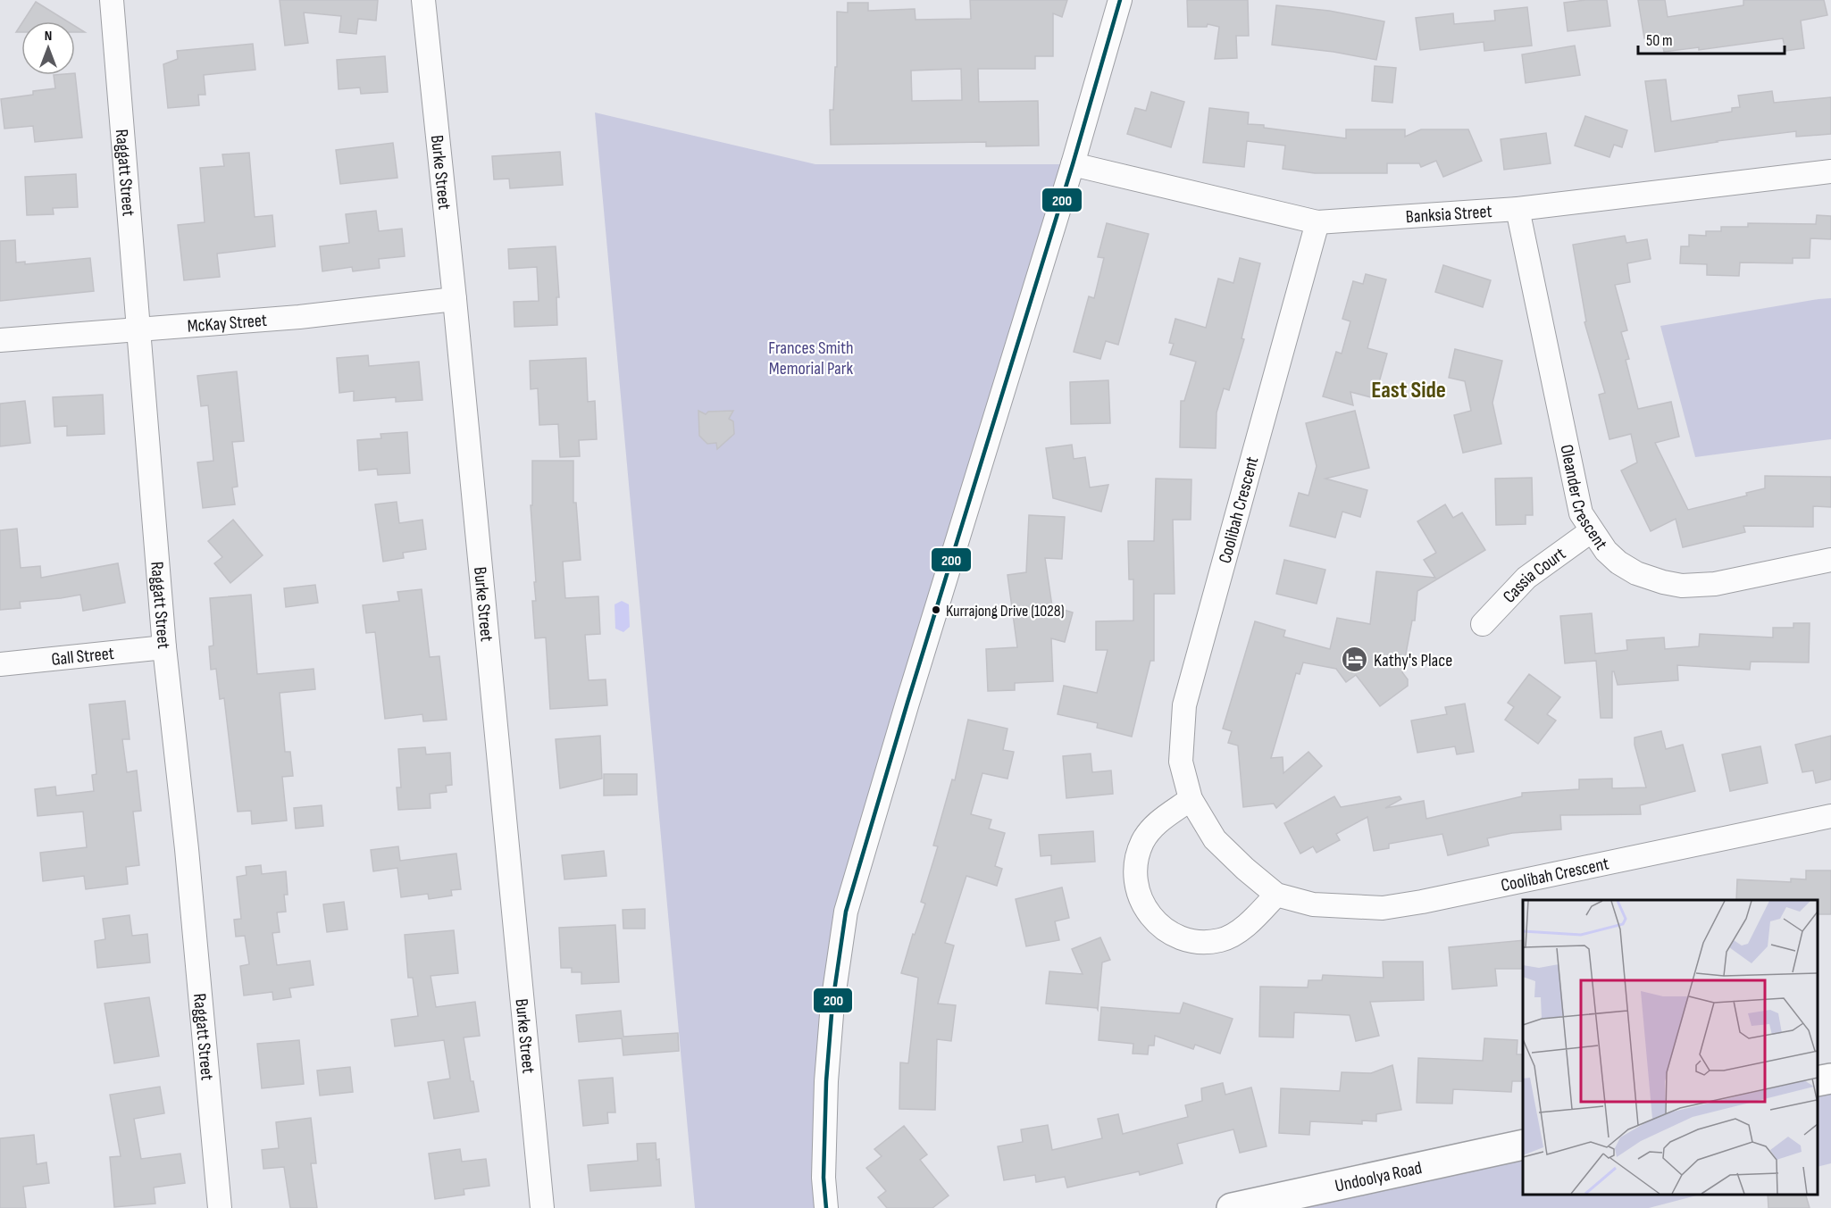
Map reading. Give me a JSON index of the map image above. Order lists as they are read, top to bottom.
{
  "streets": {
    "main road": ["Undoolya Road"],
    "street": [
      "Raggatt Street",
      "Burke Street",
      "Banksia Street",
      "McKay Street",
      "Oleander Crescent",
      "Coolibah Crescent",
      "Cassia Court",
      "Gall Street"
    ]
  },
  "crossings": [
    ["Raggatt Street", "McKay Street"],
    ["Raggatt Street", "Gall Street"],
    ["Burke Street", "McKay Street"],
    ["Banksia Street", "Oleander Crescent"],
    ["Banksia Street", "Coolibah Crescent"],
    ["Oleander Crescent", "Cassia Court"]
  ],
  "districts": ["East Side"],
  "parks": ["Frances Smith Memorial Park"],
  "places": {
    "other": ["Kurrajong Drive (1028)"],
    "hotel": ["Kathy's Place"]
  },
  "lines": ["transit line 200"],
  "scale_bar": "50 m",
  "north": "top"
}
